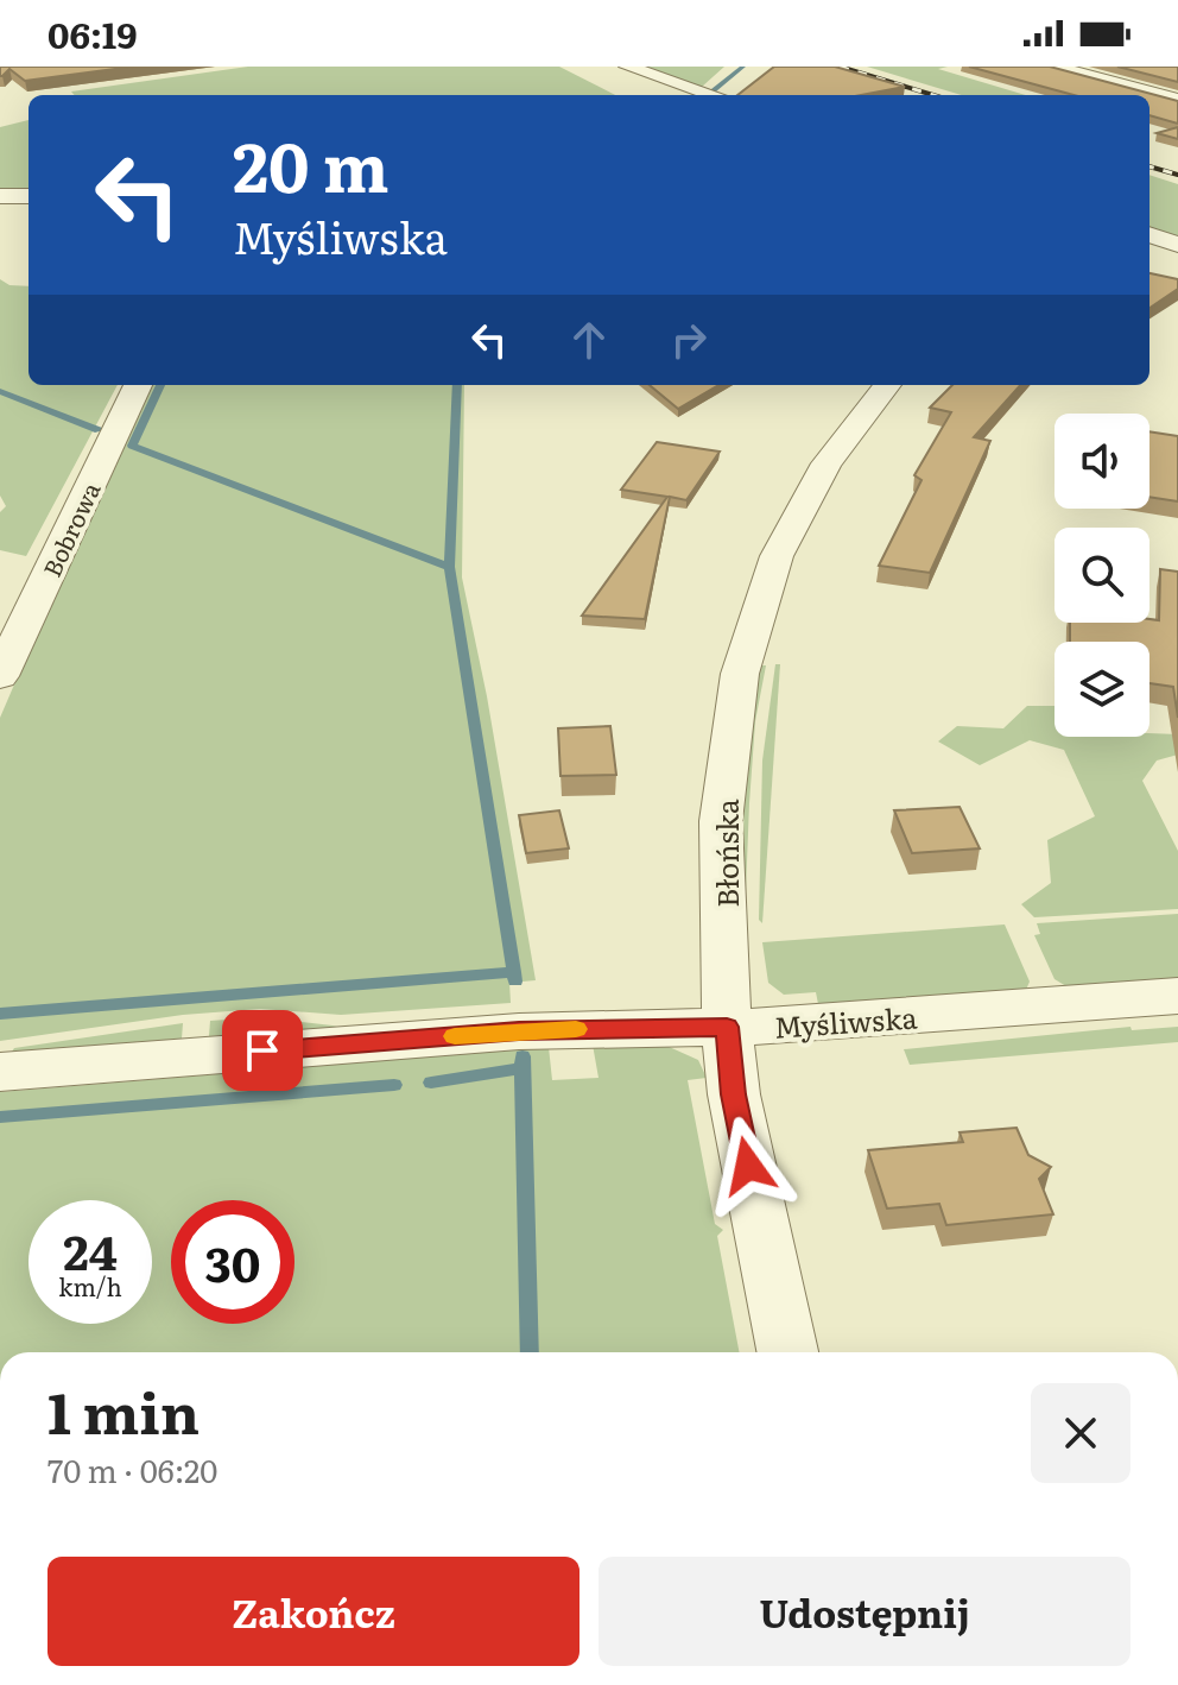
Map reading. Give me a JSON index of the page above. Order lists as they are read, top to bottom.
{
  "streets": {
    "street": ["Bobrowa", "Błońska", "Myśliwska"]
  },
  "crossings": [
    ["Błońska", "Myśliwska"]
  ],
  "page": {
    "status": "06:19",
    "turn": ["20 m", "Myśliwska"],
    "speed": "24 km/h",
    "limit": "30",
    "heading": ["1 min", "70 m · 06:20"],
    "buttons": ["Zakończ", "Udostępnij"]
  }
}
